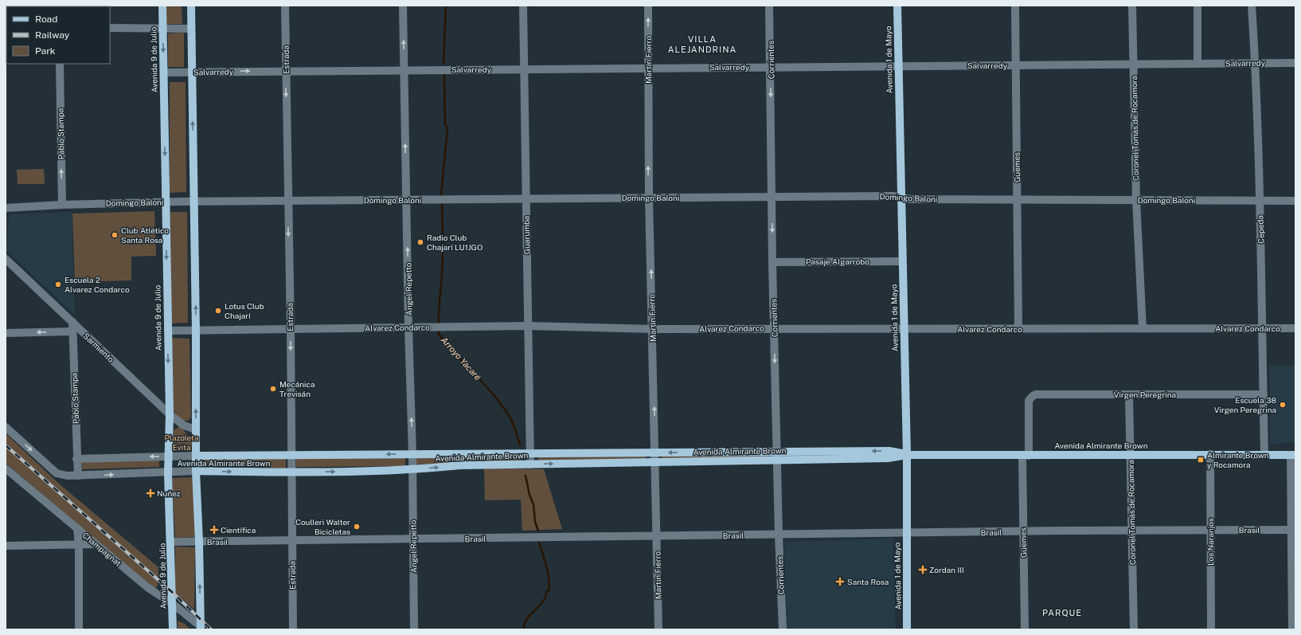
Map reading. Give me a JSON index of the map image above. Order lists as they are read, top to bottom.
{
  "streets": {
    "main road": ["Avenida 9 de Julio", "Avenida 1 de Mayo", "Avenida Almirante Brown"],
    "street": [
      "Estrada",
      "Martín Fierro",
      "Corrientes",
      "Salvarredy",
      "Coronel Tomás de Rocamora",
      "Pablo Stampa",
      "Güemes",
      "Domingo Baloni",
      "Cepeda",
      "Guarumba",
      "Pasaje Algarrobo",
      "Ángel Repetto",
      "Alvarez Condarco",
      "Sarmiento",
      "Virgen Peregrina",
      "Brasil",
      "Los Naranjos",
      "Champagnat"
    ]
  },
  "crossings": [
    ["Avenida 9 de Julio", "Salvarredy"],
    ["Avenida 9 de Julio", "Domingo Baloni"],
    ["Avenida 9 de Julio", "Alvarez Condarco"],
    ["Avenida 9 de Julio", "Sarmiento"],
    ["Avenida 9 de Julio", "Avenida Almirante Brown"],
    ["Avenida 9 de Julio", "Brasil"],
    ["Avenida 9 de Julio", "Champagnat"],
    ["Estrada", "Salvarredy"],
    ["Estrada", "Domingo Baloni"],
    ["Estrada", "Alvarez Condarco"],
    ["Estrada", "Avenida Almirante Brown"],
    ["Estrada", "Brasil"],
    ["Martín Fierro", "Salvarredy"],
    ["Martín Fierro", "Domingo Baloni"],
    ["Martín Fierro", "Alvarez Condarco"],
    ["Martín Fierro", "Avenida Almirante Brown"],
    ["Martín Fierro", "Brasil"],
    ["Corrientes", "Salvarredy"],
    ["Corrientes", "Domingo Baloni"],
    ["Corrientes", "Pasaje Algarrobo"],
    ["Corrientes", "Alvarez Condarco"],
    ["Corrientes", "Avenida Almirante Brown"],
    ["Corrientes", "Brasil"],
    ["Avenida 1 de Mayo", "Salvarredy"],
    ["Avenida 1 de Mayo", "Domingo Baloni"],
    ["Avenida 1 de Mayo", "Pasaje Algarrobo"],
    ["Avenida 1 de Mayo", "Alvarez Condarco"],
    ["Avenida 1 de Mayo", "Avenida Almirante Brown"],
    ["Avenida 1 de Mayo", "Brasil"],
    ["Salvarredy", "Coronel Tomás de Rocamora"],
    ["Salvarredy", "Güemes"],
    ["Salvarredy", "Cepeda"],
    ["Salvarredy", "Guarumba"],
    ["Salvarredy", "Ángel Repetto"],
    ["Coronel Tomás de Rocamora", "Domingo Baloni"],
    ["Coronel Tomás de Rocamora", "Alvarez Condarco"],
    ["Coronel Tomás de Rocamora", "Virgen Peregrina"],
    ["Coronel Tomás de Rocamora", "Avenida Almirante Brown"],
    ["Coronel Tomás de Rocamora", "Brasil"],
    ["Pablo Stampa", "Domingo Baloni"],
    ["Pablo Stampa", "Sarmiento"],
    ["Pablo Stampa", "Avenida Almirante Brown"],
    ["Güemes", "Domingo Baloni"],
    ["Güemes", "Alvarez Condarco"],
    ["Güemes", "Virgen Peregrina"],
    ["Güemes", "Avenida Almirante Brown"],
    ["Güemes", "Brasil"],
    ["Domingo Baloni", "Cepeda"],
    ["Domingo Baloni", "Guarumba"],
    ["Domingo Baloni", "Ángel Repetto"],
    ["Cepeda", "Alvarez Condarco"],
    ["Cepeda", "Virgen Peregrina"],
    ["Cepeda", "Avenida Almirante Brown"],
    ["Guarumba", "Alvarez Condarco"],
    ["Guarumba", "Avenida Almirante Brown"],
    ["Ángel Repetto", "Alvarez Condarco"],
    ["Ángel Repetto", "Avenida Almirante Brown"],
    ["Ángel Repetto", "Brasil"],
    ["Avenida Almirante Brown", "Los Naranjos"],
    ["Brasil", "Los Naranjos"]
  ],
  "one_way": [
    "Estrada",
    "Martín Fierro",
    "Corrientes",
    "Pablo Stampa",
    "Ángel Repetto"
  ],
  "districts": ["VILLA ALEJANDRINA", "PARQUE"],
  "water": ["Arroyo Yacaré"],
  "parks": ["Plazoleta Evita"],
  "places": {
    "other": [
      "Club Atlético Santa Rosa",
      "Radio Club Chajarí LU1JGO",
      "Escuela 2 Alvarez Condarco",
      "Lotus Club Chajarí",
      "Mecánica Trevisán",
      "Escuela 38 Virgen Peregrina",
      "Coulleri Walter Bicicletas"
    ],
    "transit": ["Almirante Brown y Rocamora"],
    "health": [
      "Nuñez",
      "Científica",
      "Zordan III",
      "Santa Rosa"
    ]
  },
  "legend": ["Road", "Railway", "Park"]
}
